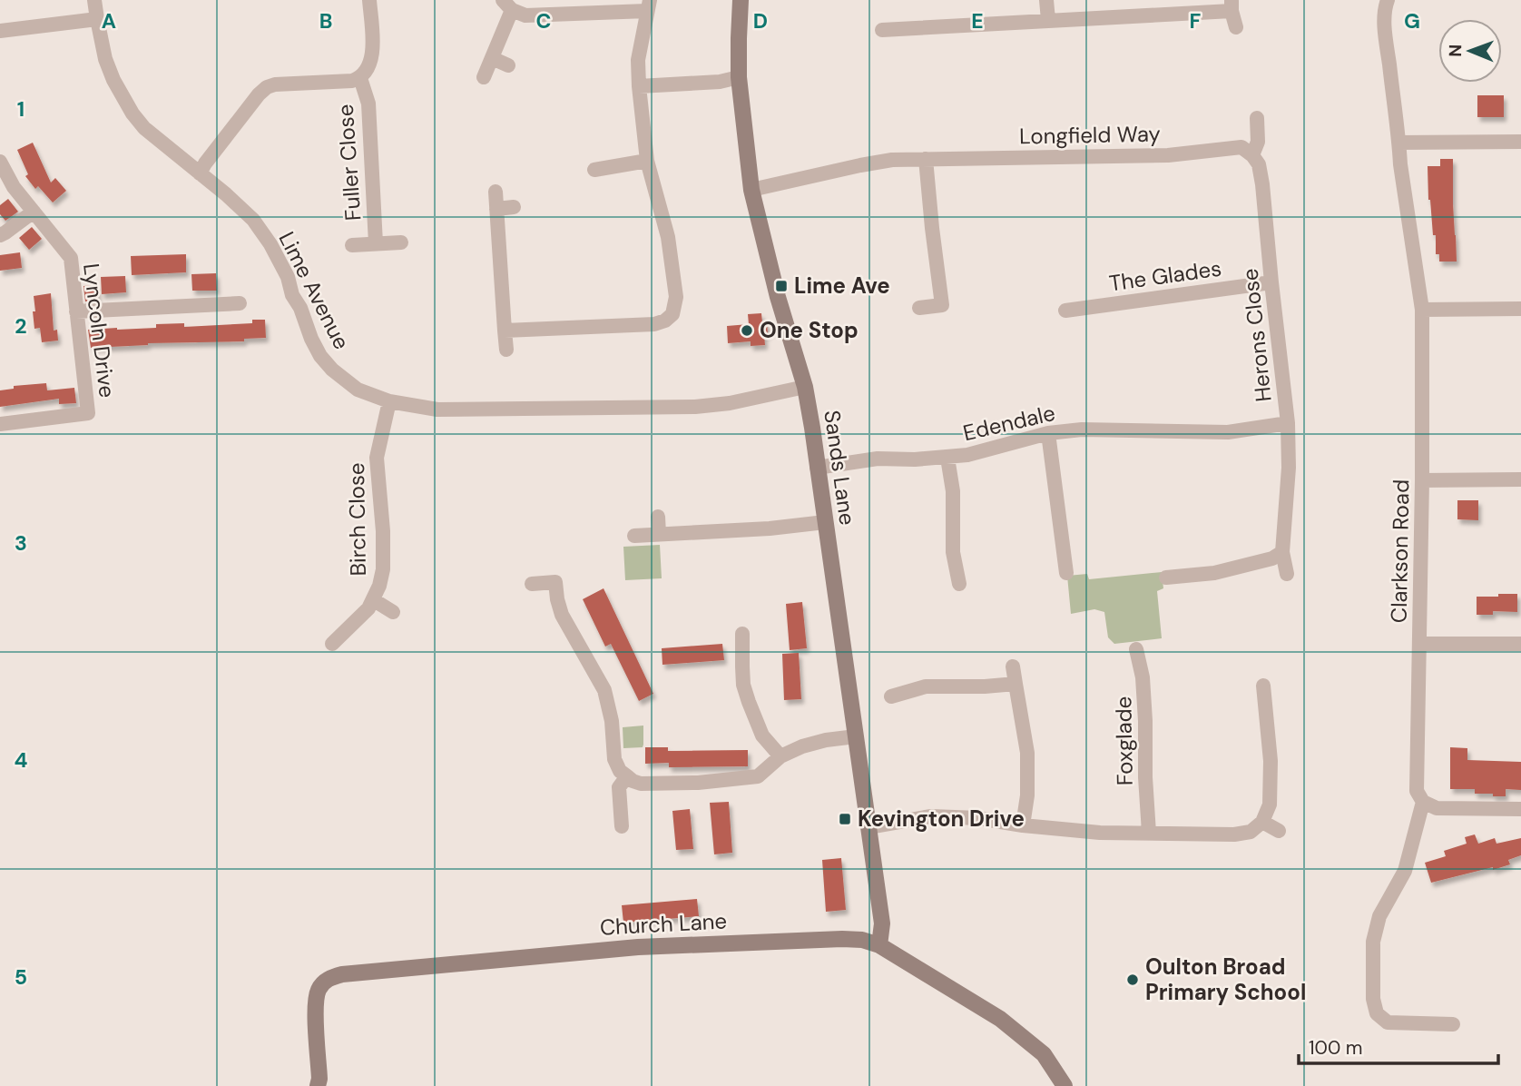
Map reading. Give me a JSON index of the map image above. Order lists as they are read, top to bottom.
{
  "streets": {
    "street": [
      "Longfield Way",
      "Fuller Close",
      "The Glades",
      "Lime Avenue",
      "Lyncoln Drive",
      "Herons Close",
      "Edendale",
      "Sands Lane",
      "Birch Close",
      "Clarkson Road",
      "Foxglade",
      "Church Lane"
    ]
  },
  "crossings": [
    ["Longfield Way", "Herons Close"],
    ["Longfield Way", "Sands Lane"],
    ["The Glades", "Herons Close"],
    ["Lime Avenue", "Sands Lane"],
    ["Lime Avenue", "Birch Close"],
    ["Herons Close", "Edendale"],
    ["Edendale", "Sands Lane"],
    ["Sands Lane", "Church Lane"]
  ],
  "places": {
    "transit": ["Lime Ave", "Kevington Drive"],
    "other": ["One Stop", "Oulton Broad Primary School"]
  },
  "scale_bar": "100 m",
  "north": "left",
  "grid": {
    "columns": [
      "A",
      "B",
      "C",
      "D",
      "E",
      "F",
      "G"
    ],
    "rows": [
      "1",
      "2",
      "3",
      "4",
      "5"
    ]
  }
}
